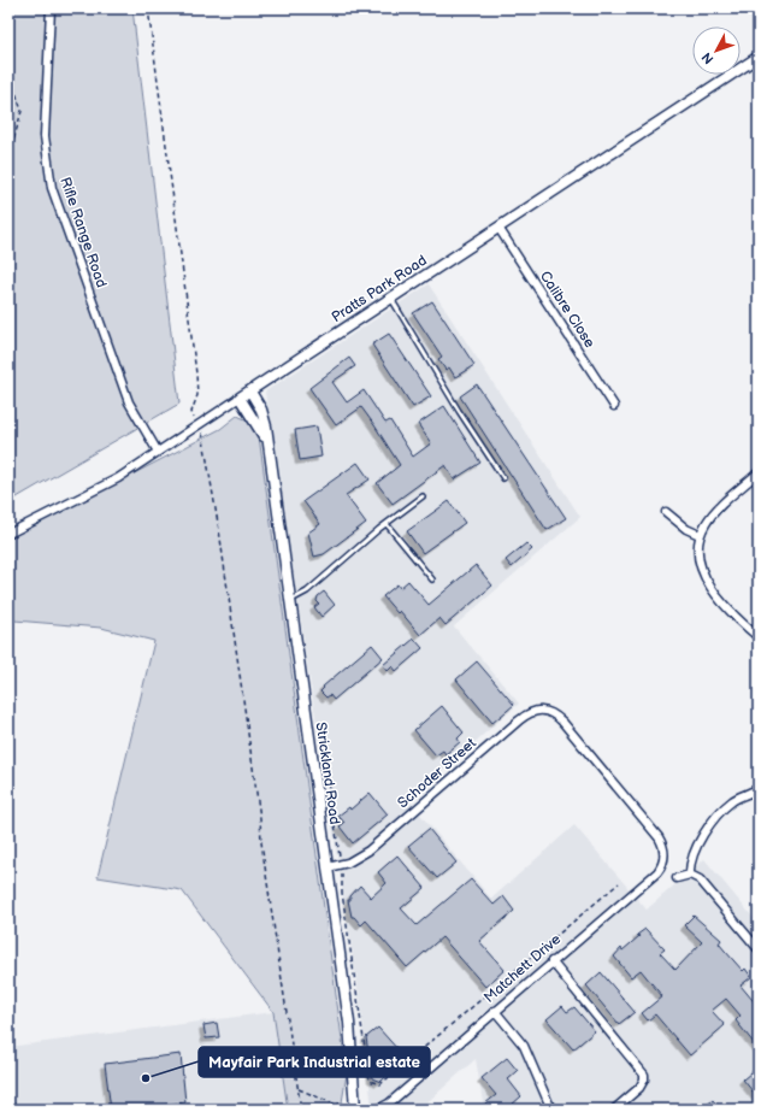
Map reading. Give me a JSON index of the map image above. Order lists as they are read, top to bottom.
{
  "streets": {
    "street": [
      "Rifle Range Road",
      "Pratts Park Road",
      "Calibre Close",
      "Strickland Road",
      "Schoder Street",
      "Matchett Drive"
    ]
  },
  "crossings": [
    ["Rifle Range Road", "Pratts Park Road"],
    ["Pratts Park Road", "Calibre Close"],
    ["Pratts Park Road", "Strickland Road"],
    ["Strickland Road", "Schoder Street"],
    ["Schoder Street", "Matchett Drive"]
  ],
  "places": ["Mayfair Park Industrial estate"],
  "north": "bottom left"
}
